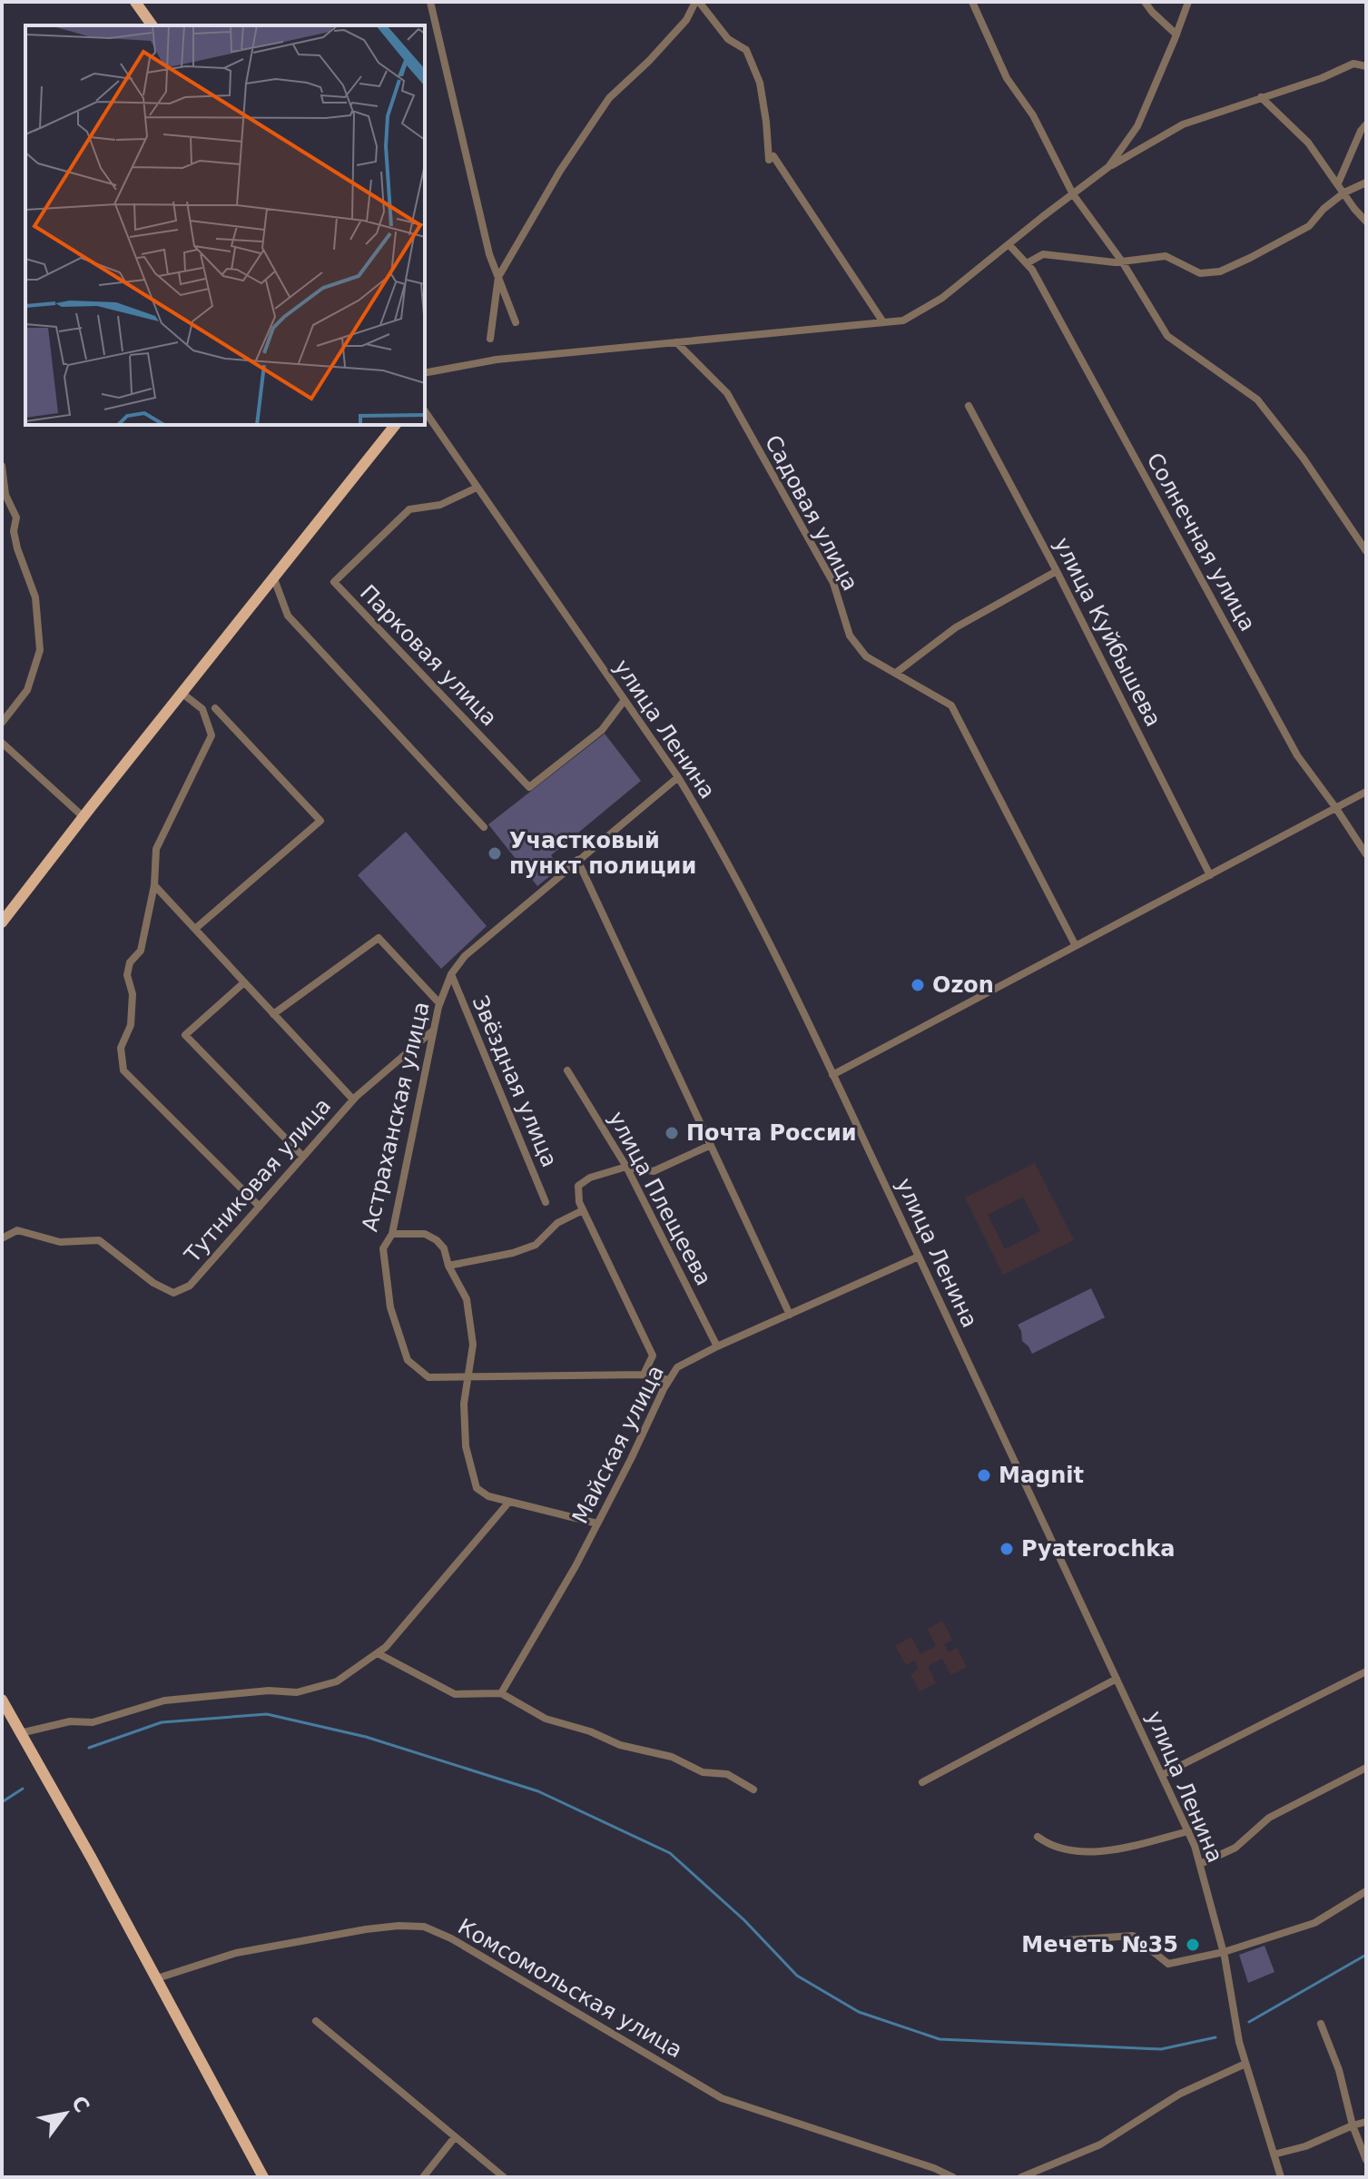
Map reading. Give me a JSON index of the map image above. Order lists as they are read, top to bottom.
{
  "streets": {
    "street": [
      "Садовая улица",
      "Солнечная улица",
      "улица Куйбышева",
      "Парковая улица",
      "улица Ленина",
      "Звёздная улица",
      "Астраханская улица",
      "Тутниковая улица",
      "улица Плещеева",
      "Майская улица",
      "Комсомольская улица"
    ]
  },
  "crossings": [
    ["Парковая улица", "улица Ленина"],
    ["улица Ленина", "Астраханская улица"],
    ["улица Ленина", "Майская улица"],
    ["Звёздная улица", "Астраханская улица"],
    ["Звёздная улица", "улица Плещеева"],
    ["Астраханская улица", "Тутниковая улица"],
    ["Астраханская улица", "Майская улица"],
    ["улица Плещеева", "Майская улица"]
  ],
  "places": [
    "Участковый пункт полиции",
    "Ozon",
    "Почта России",
    "Magnit",
    "Pyaterochka",
    "Мечеть №35"
  ],
  "north": "top right"
}
